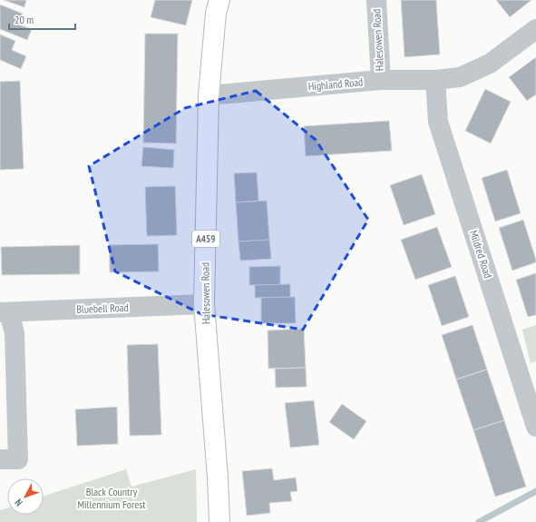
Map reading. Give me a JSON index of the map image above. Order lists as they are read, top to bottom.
{
  "streets": {
    "main road": ["Halesowen Road", "A459"],
    "street": ["Highland Road", "Mildred Road", "Bluebell Road"]
  },
  "crossings": [
    ["Halesowen Road", "Highland Road"],
    ["Halesowen Road", "Bluebell Road"],
    ["Highland Road", "Mildred Road"]
  ],
  "parks": ["Black Country Millennium Forest"],
  "scale_bar": "20 m",
  "north": "bottom left"
}
